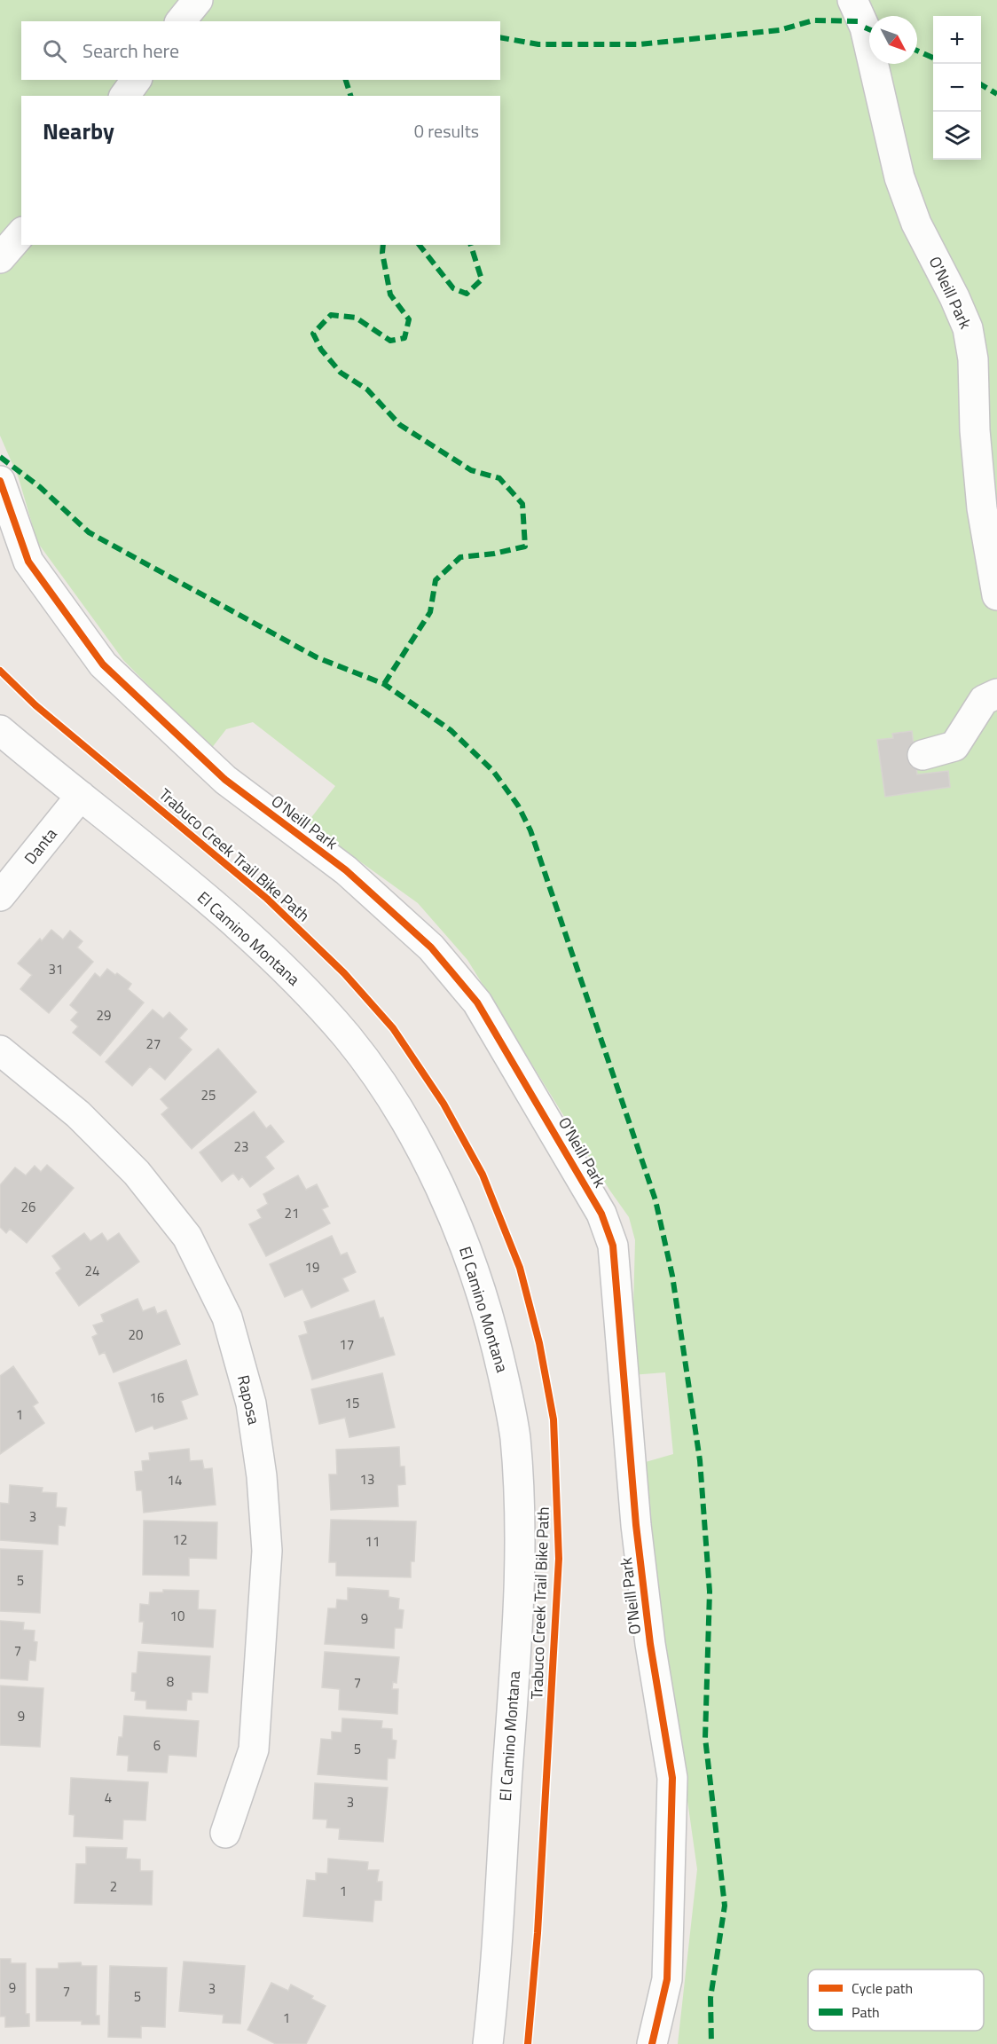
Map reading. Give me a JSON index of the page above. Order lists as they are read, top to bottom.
{
  "streets": {
    "street": [
      "O'Neill Park",
      "Danta",
      "El Camino Montana",
      "Raposa"
    ],
    "cycle path": ["Trabuco Creek Trail Bike Path"]
  },
  "crossings": [
    ["Danta", "El Camino Montana"]
  ],
  "house_numbers": [
    "31",
    "29",
    "27",
    "25",
    "23",
    "26",
    "21",
    "19",
    "24",
    "20",
    "17",
    "16",
    "15",
    "1",
    "13",
    "14",
    "3",
    "12",
    "11",
    "5",
    "10",
    "9",
    "7",
    "8",
    "7",
    "9",
    "6",
    "5",
    "4",
    "3",
    "2",
    "1",
    "9",
    "3",
    "7",
    "5",
    "1"
  ],
  "legend": ["Cycle path", "Path"],
  "north": "bottom right",
  "page": {
    "map_buttons": ["+", "−"],
    "search": "Search here",
    "heading": ["Nearby", "0 results"]
  }
}
